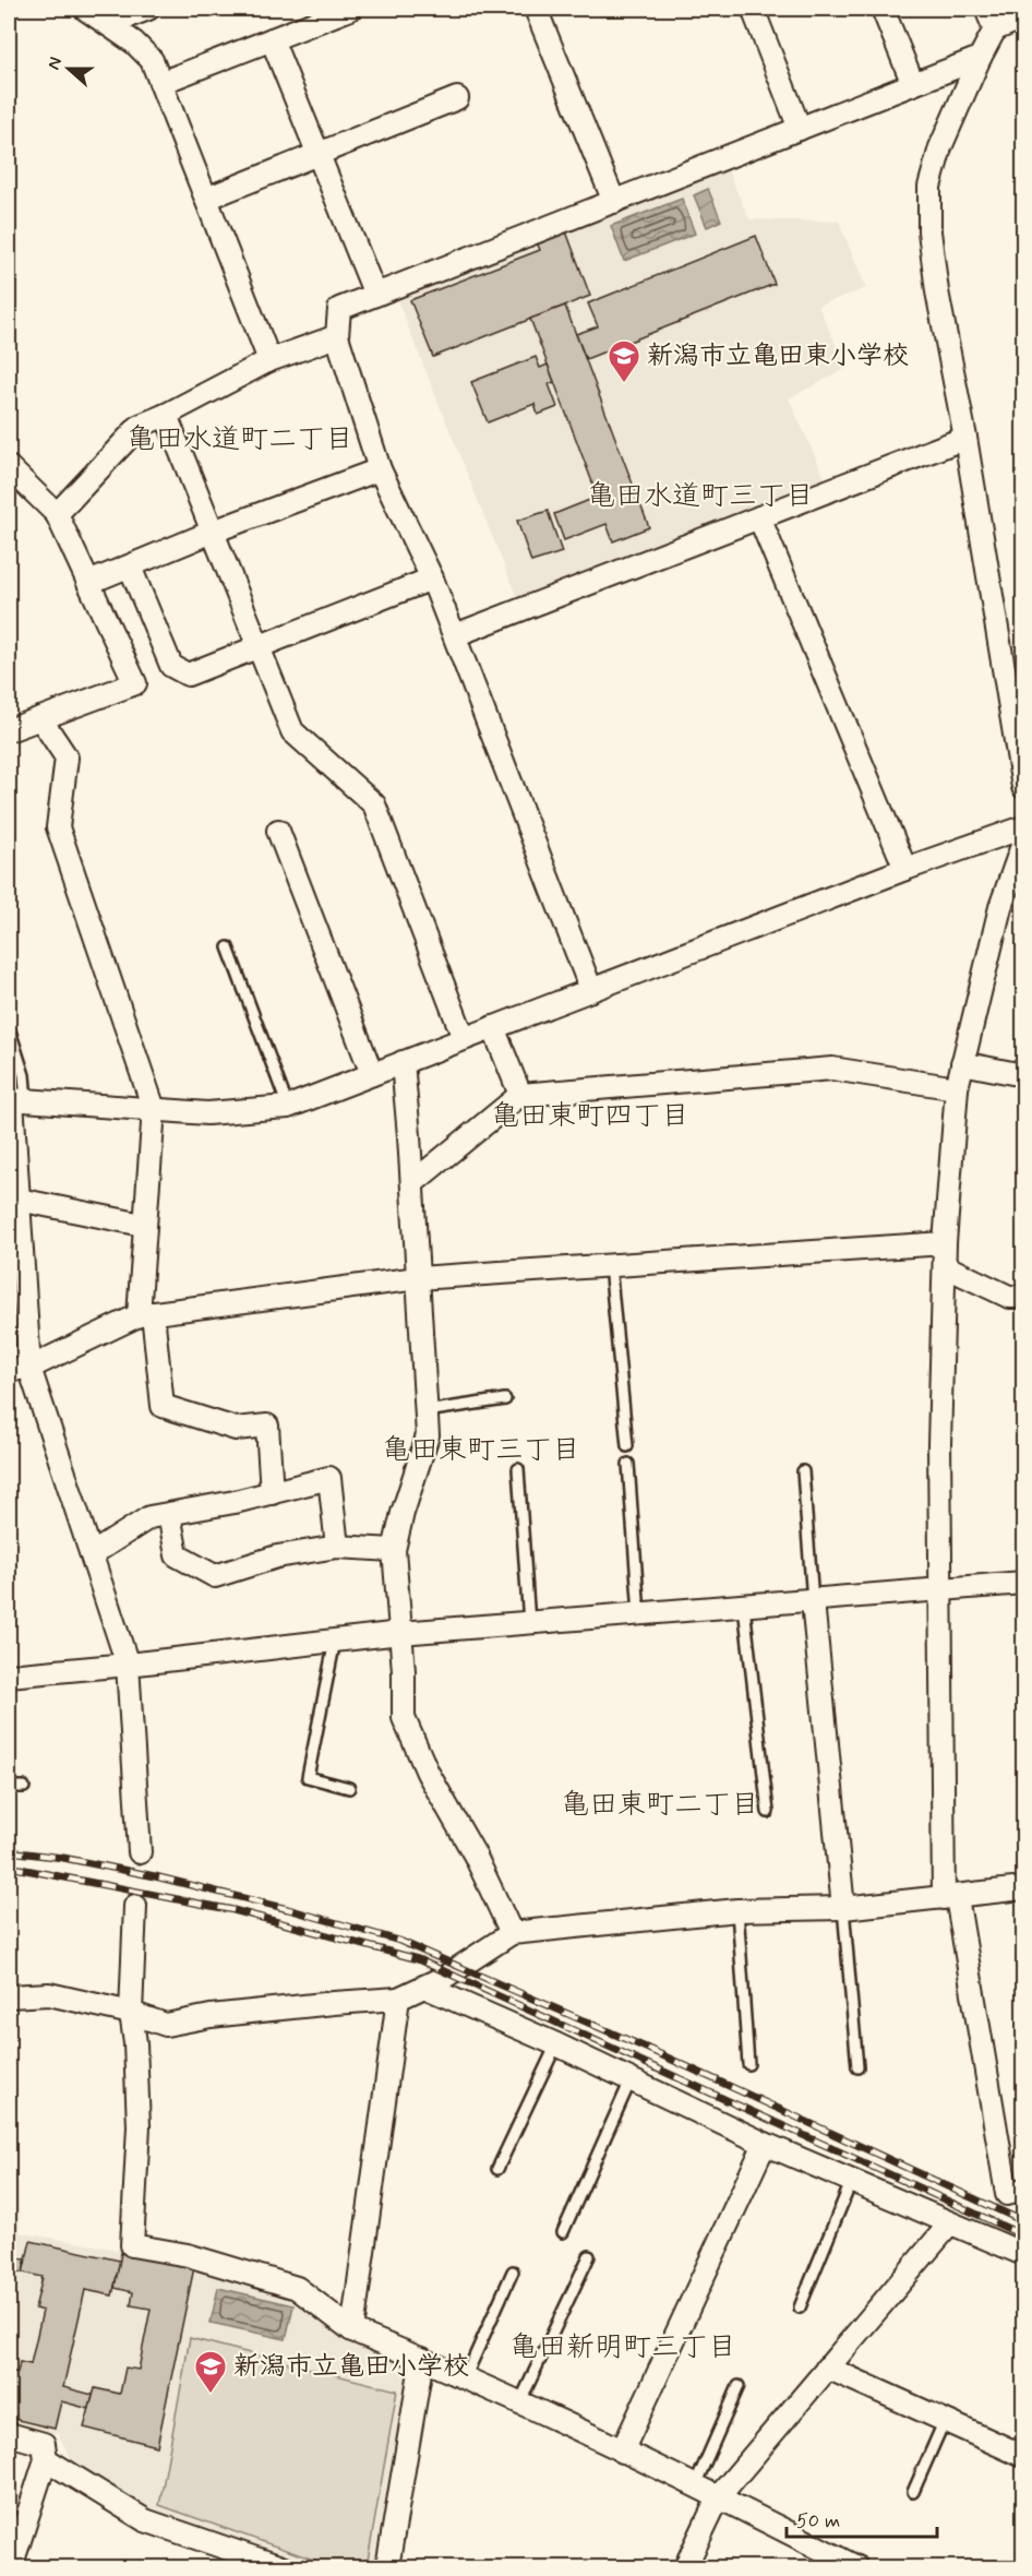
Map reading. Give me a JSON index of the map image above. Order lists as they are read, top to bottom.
{
  "districts": [
    "亀田水道町二丁目",
    "亀田水道町三丁目",
    "亀田東町四丁目",
    "亀田東町三丁目",
    "亀田東町二丁目",
    "亀田新明町三丁目"
  ],
  "places": {
    "school or university": ["新潟市立亀田東小学校", "新潟市立亀田小学校"]
  },
  "scale_bar": "50 m",
  "north": "left"
}
